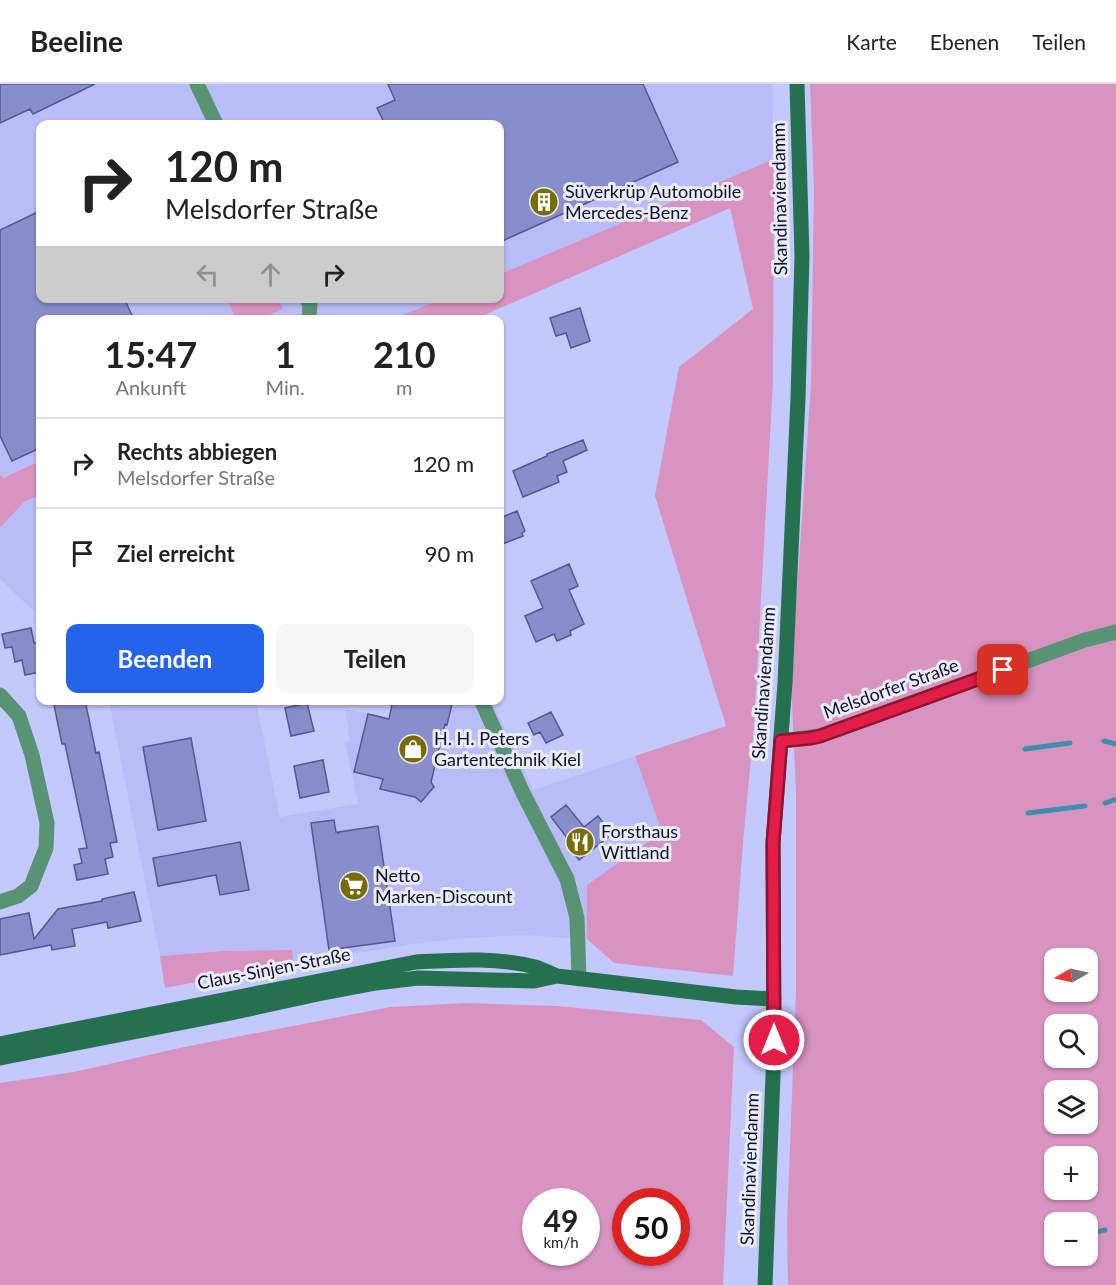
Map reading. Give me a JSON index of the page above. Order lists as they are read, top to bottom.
{
  "streets": {
    "street": ["Skandinaviendamm", "Melsdorfer Straße", "Claus-Sinjen-Straße"]
  },
  "crossings": [
    ["Skandinaviendamm", "Melsdorfer Straße"],
    ["Skandinaviendamm", "Claus-Sinjen-Straße"]
  ],
  "places": {
    "building": ["Süverkrüp Automobile Mercedes-Benz"],
    "shop": ["H. H. Peters Gartentechnik Kiel"],
    "restaurant": ["Forsthaus Wittland"],
    "supermarket": ["Netto Marken-Discount"]
  },
  "north": "left",
  "page": {
    "header": "Beeline",
    "nav": ["Karte", "Ebenen", "Teilen"],
    "turn": ["120 m", "Melsdorfer Straße"],
    "eta": [
      "15:47",
      "Ankunft",
      "1",
      "Min.",
      "210",
      "m"
    ],
    "list": [
      {
        "name": "Rechts abbiegen",
        "note": "Melsdorfer Straße",
        "value": "120 m"
      },
      {
        "name": "Ziel erreicht",
        "value": "90 m"
      }
    ],
    "buttons": ["Beenden", "Teilen"],
    "map_buttons": ["+", "−"],
    "speed": "49 km/h",
    "limit": "50"
  }
}
